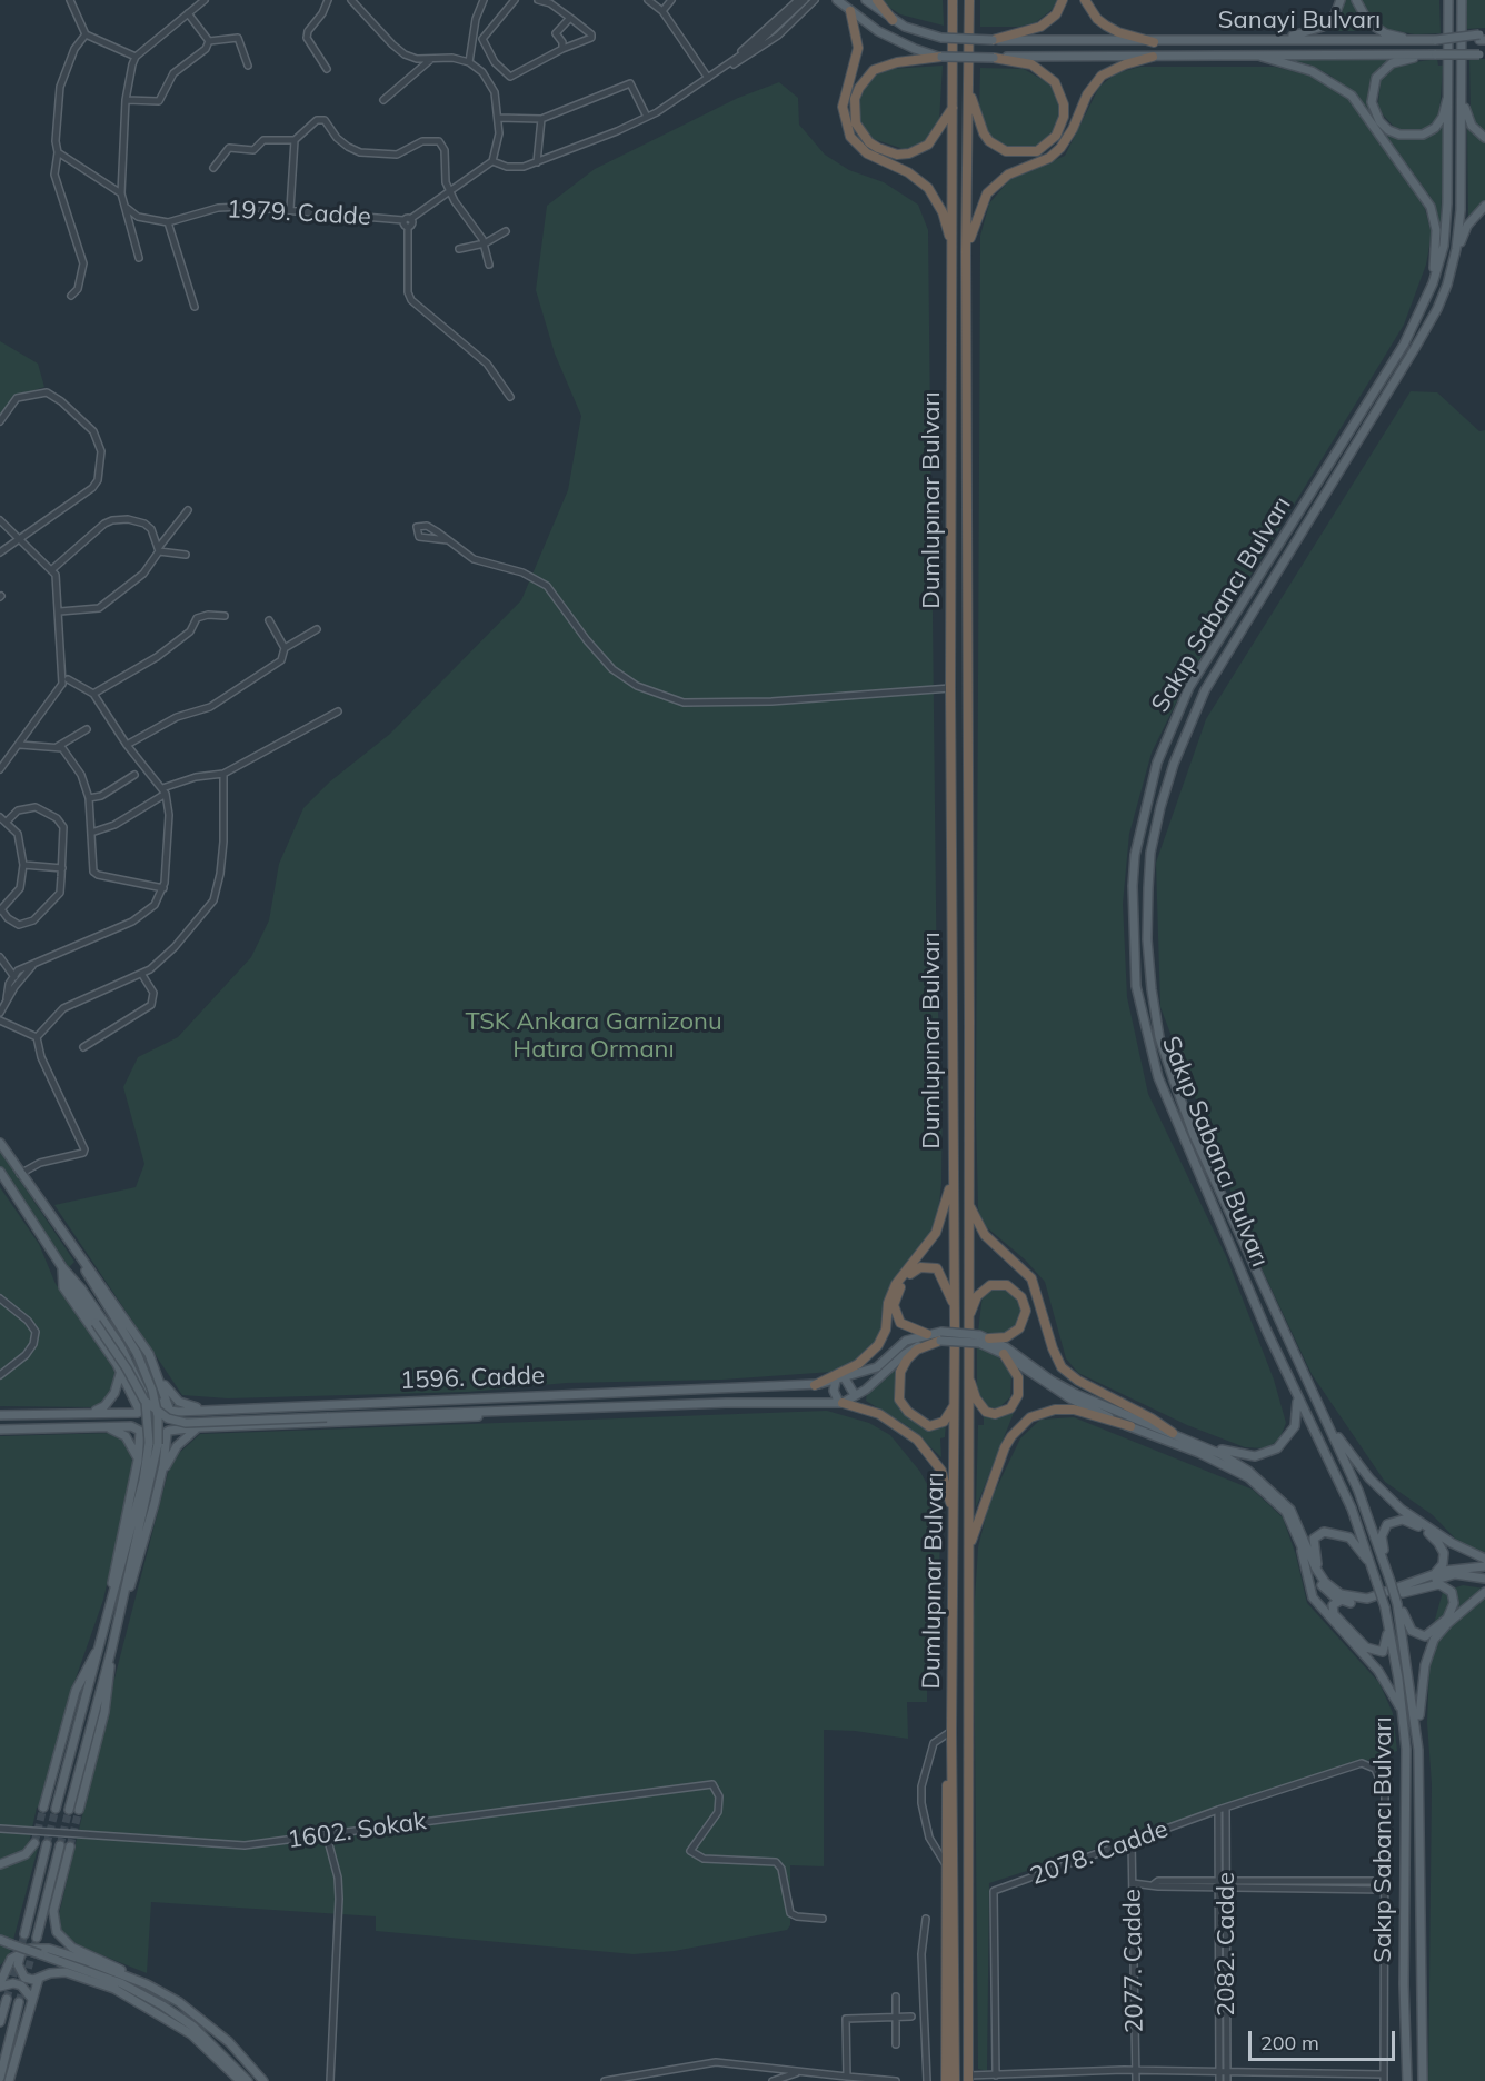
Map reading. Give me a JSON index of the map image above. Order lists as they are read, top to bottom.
{
  "streets": {
    "highway": ["Dumlupınar Bulvarı"],
    "main road": ["Sanayi Bulvarı", "Sakıp Sabancı Bulvarı", "1596. Cadde"],
    "street": [
      "1979. Cadde",
      "1602. Sokak",
      "2078. Cadde",
      "2082. Cadde",
      "2077. Cadde"
    ]
  },
  "crossings": [
    ["2078. Cadde", "2082. Cadde"],
    ["2078. Cadde", "2077. Cadde"]
  ],
  "parks": ["TSK Ankara Garnizonu Hatıra Ormanı"],
  "scale_bar": "200 m"
}
